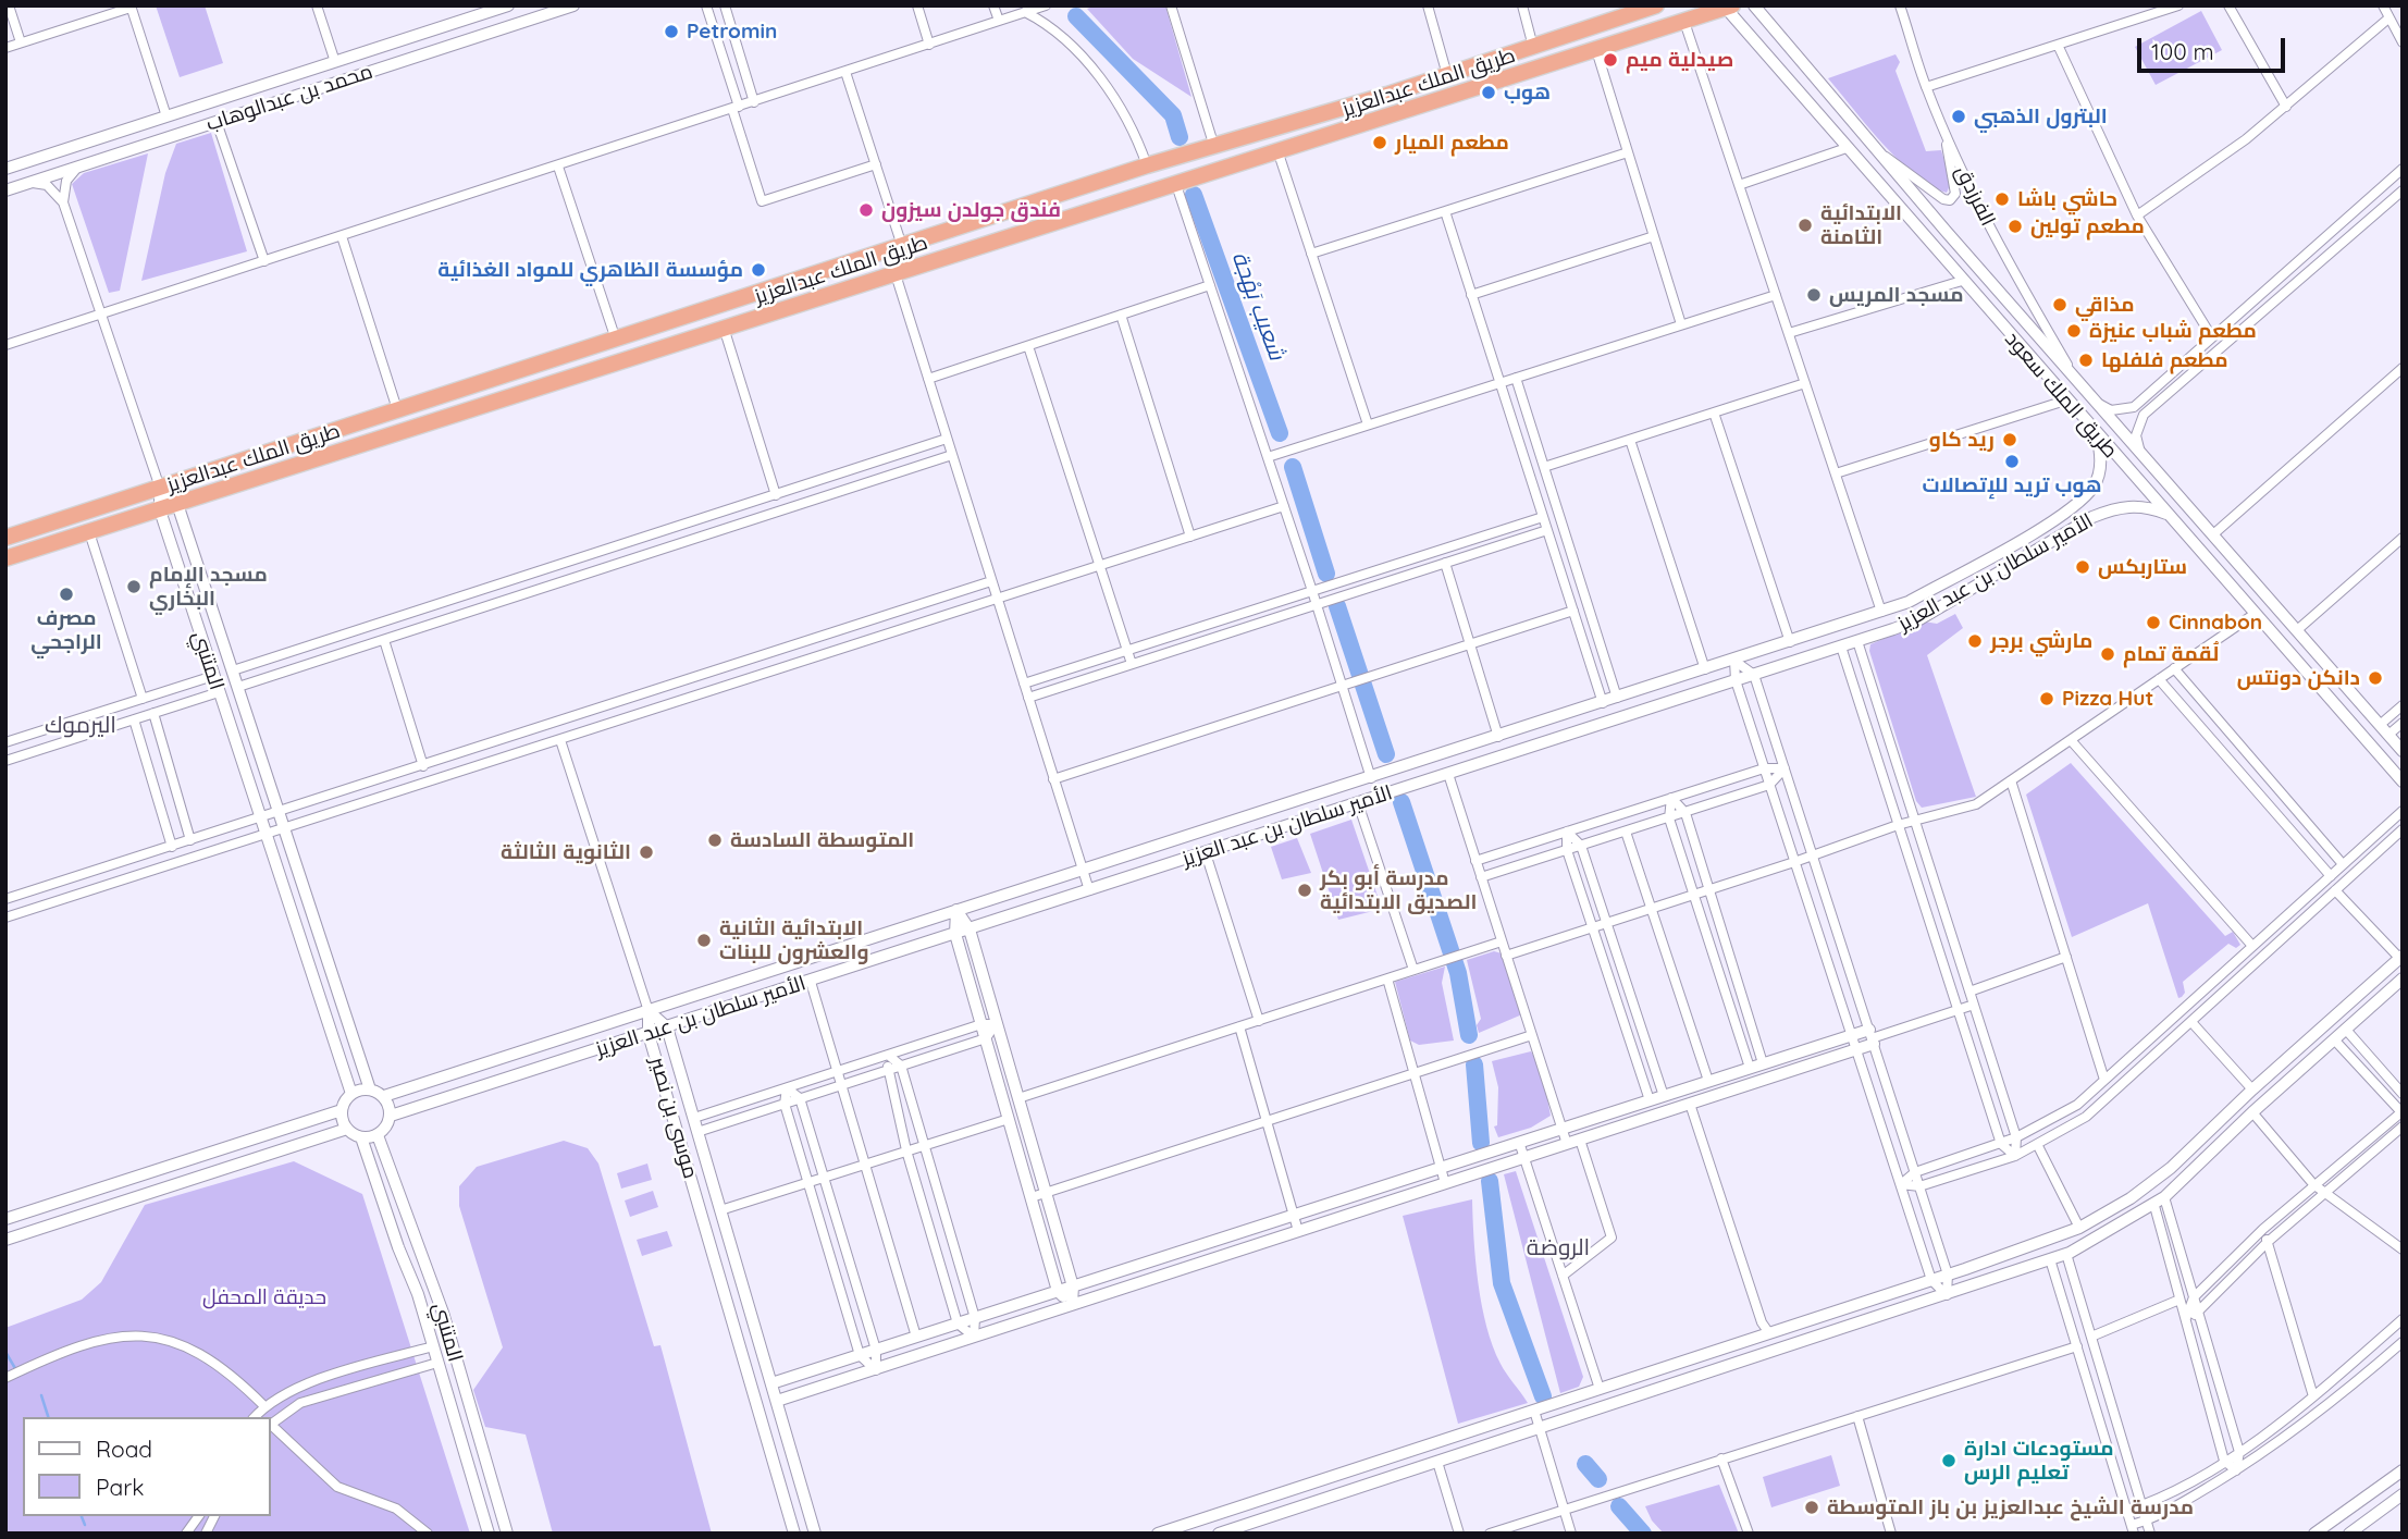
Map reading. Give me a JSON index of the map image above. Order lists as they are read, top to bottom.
{
  "streets": {
    "highway": ["طريق الملك عبدالعزيز"],
    "street": [
      "محمد بن عبدالوهاب",
      "الفرزدق",
      "طريق الملك سعود",
      "الأمير سلطان بن عبد العزيز",
      "المتنبي",
      "موسى بن نصير"
    ]
  },
  "crossings": [
    ["طريق الملك عبدالعزيز", "طريق الملك سعود"],
    ["طريق الملك عبدالعزيز", "المتنبي"],
    ["الفرزدق", "طريق الملك سعود"],
    ["طريق الملك سعود", "الأمير سلطان بن عبد العزيز"],
    ["الأمير سلطان بن عبد العزيز", "المتنبي"],
    ["الأمير سلطان بن عبد العزيز", "موسى بن نصير"]
  ],
  "districts": ["اليرموك", "الروضة"],
  "water": ["شعيب بَهْجة"],
  "parks": ["حديقة المحفل"],
  "places": [
    "Petromin",
    "صيدلية ميم",
    "هوب",
    "البترول الذهبي",
    "مطعم الميار",
    "حاشي باشا",
    "فندق جولدن سيزون",
    "الابتدائية الثامنة",
    "مطعم تولين",
    "مؤسسة الظاهري للمواد الغذائية",
    "مسجد المريس",
    "مذاقي",
    "مطعم شباب عنيزة",
    "مطعم فلفلها",
    "ريد كاو",
    "هوب تريد للإتصالات",
    "ستاربكس",
    "مسجد الإمام البخاري",
    "مصرف الراجحي",
    "Cinnabon",
    "مارشي برجر",
    "لُقمة تمام",
    "دانكن دونتس",
    "Pizza Hut",
    "المتوسطة السادسة",
    "الثانوية الثالثة",
    "مدرسة أبو بكر الصديق الابتدائية",
    "الابتدائية الثانية والعشرون للبنات",
    "مستودعات ادارة تعليم الرس",
    "مدرسة الشيخ عبدالعزيز بن باز المتوسطة"
  ],
  "legend": ["Road", "Park"],
  "scale_bar": "100 m"
}
